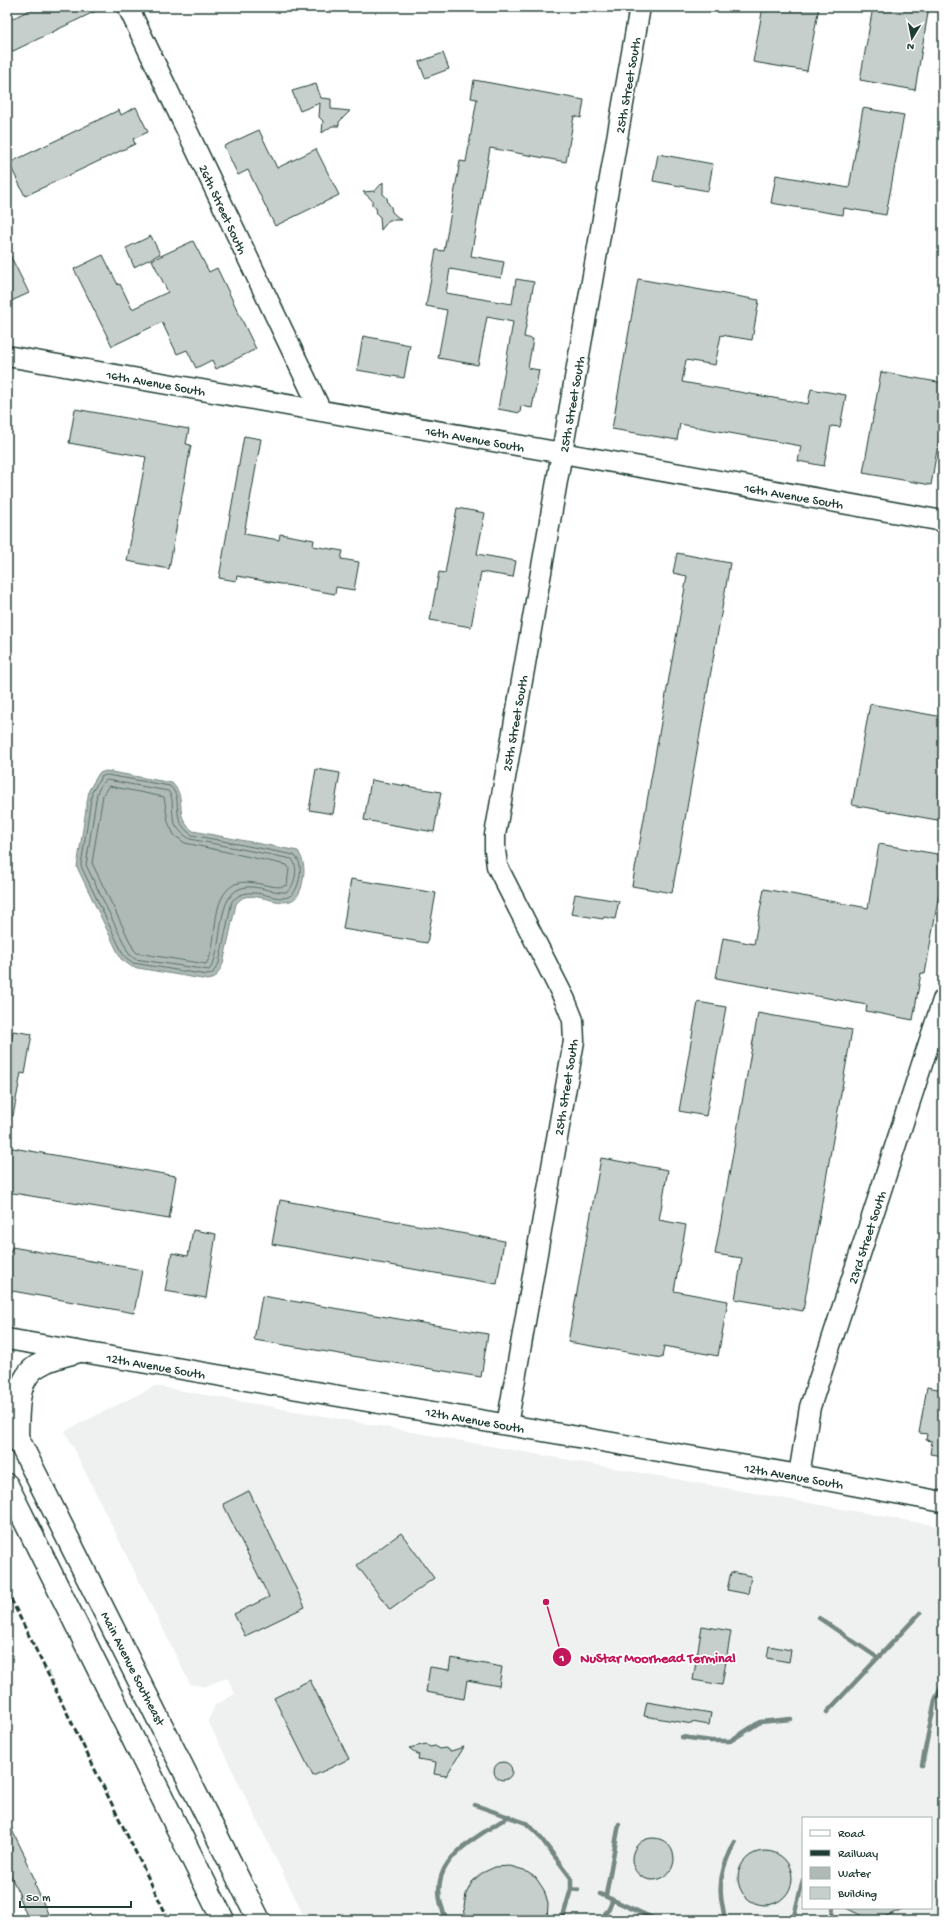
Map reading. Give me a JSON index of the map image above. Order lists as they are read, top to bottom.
{
  "streets": {
    "main road": ["Main Avenue Southeast"],
    "street": [
      "25th Street South",
      "26th Street South",
      "16th Avenue South",
      "23rd Street South",
      "12th Avenue South"
    ]
  },
  "crossings": [
    ["25th Street South", "16th Avenue South"],
    ["25th Street South", "12th Avenue South"],
    ["26th Street South", "16th Avenue South"],
    ["23rd Street South", "12th Avenue South"]
  ],
  "places": ["NuStar Moorhead Terminal"],
  "legend": [
    "Road",
    "Railway",
    "Water",
    "Building"
  ],
  "scale_bar": "50 m",
  "north": "bottom"
}
